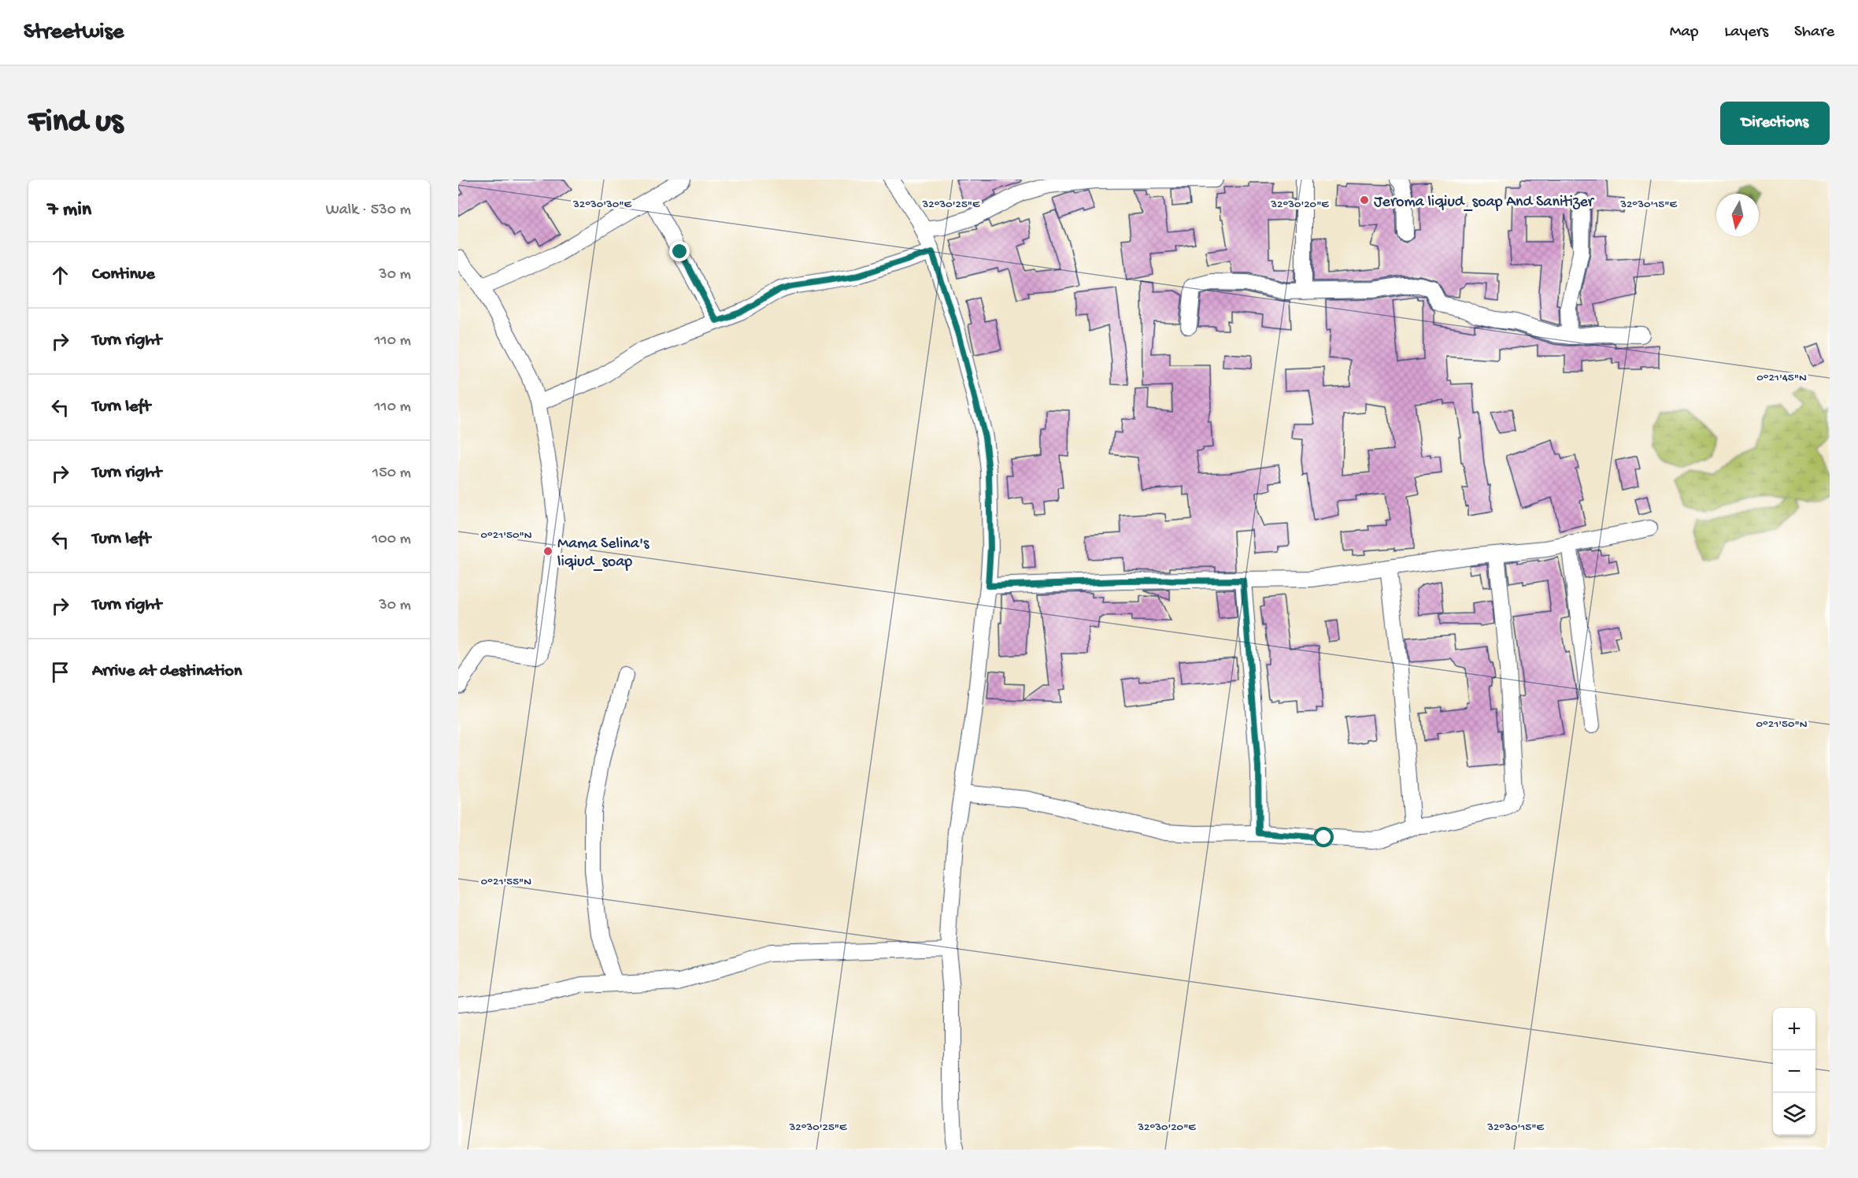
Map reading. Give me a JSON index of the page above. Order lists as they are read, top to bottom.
{
  "places": ["Jeroma liqiud_soap And Sanitizer", "Mama Selina's liqiud_soap"],
  "north": "bottom",
  "page": {
    "header": "Streetwise",
    "nav": ["Map", "Layers", "Share"],
    "buttons": "Directions",
    "title": "Find us",
    "heading": ["7 min", "Walk · 530 m"],
    "list": [
      ["Continue", "30 m"],
      ["Turn right", "110 m"],
      ["Turn left", "110 m"],
      ["Turn right", "150 m"],
      ["Turn left", "100 m"],
      ["Turn right", "30 m"],
      "Arrive at destination"
    ],
    "map_buttons": ["+", "−"]
  },
  "coordinates": [
    "32°30'30\"E",
    "32°30'25\"E",
    "32°30'20\"E",
    "32°30'15\"E",
    "0°21'45\"N",
    "0°21'50\"N",
    "0°21'55\"N"
  ]
}
